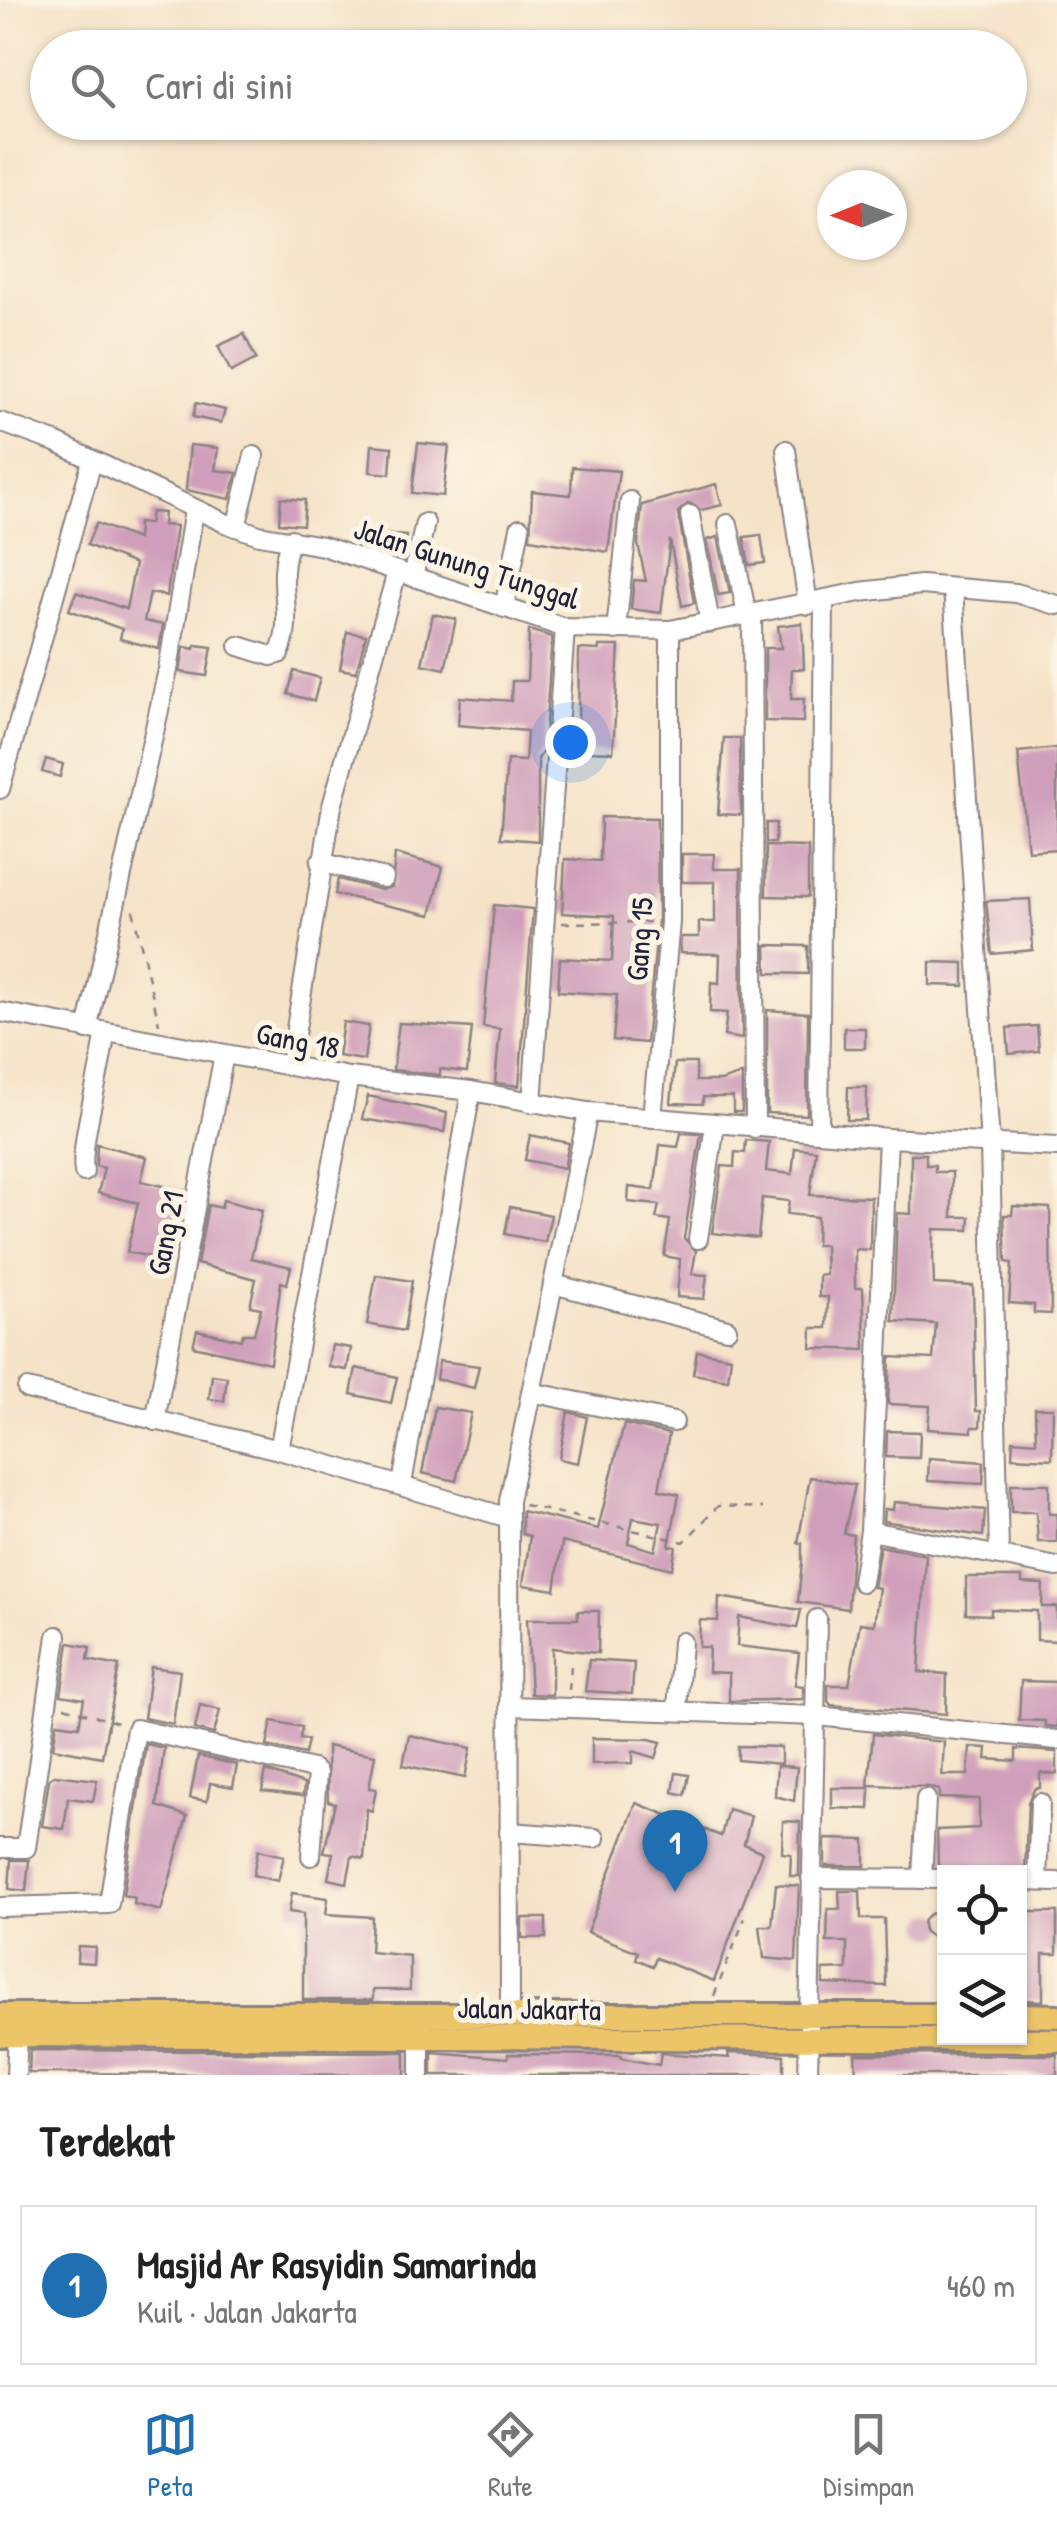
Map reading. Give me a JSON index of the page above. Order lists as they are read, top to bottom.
{
  "streets": {
    "main road": ["Jalan Jakarta"],
    "street": [
      "Jalan Gunung Tunggal",
      "Gang 15",
      "Gang 18",
      "Gang 21"
    ]
  },
  "crossings": [
    ["Jalan Gunung Tunggal", "Gang 15"],
    ["Gang 15", "Gang 18"],
    ["Gang 18", "Gang 21"]
  ],
  "north": "left",
  "page": {
    "search": "Cari di sini",
    "pins": "1",
    "heading": "Terdekat",
    "list": [
      {
        "mark": "1",
        "name": "Masjid Ar Rasyidin Samarinda",
        "note": "Kuil · Jalan Jakarta",
        "value": "460 m"
      }
    ],
    "nav": ["Peta", "Rute", "Disimpan"]
  }
}
